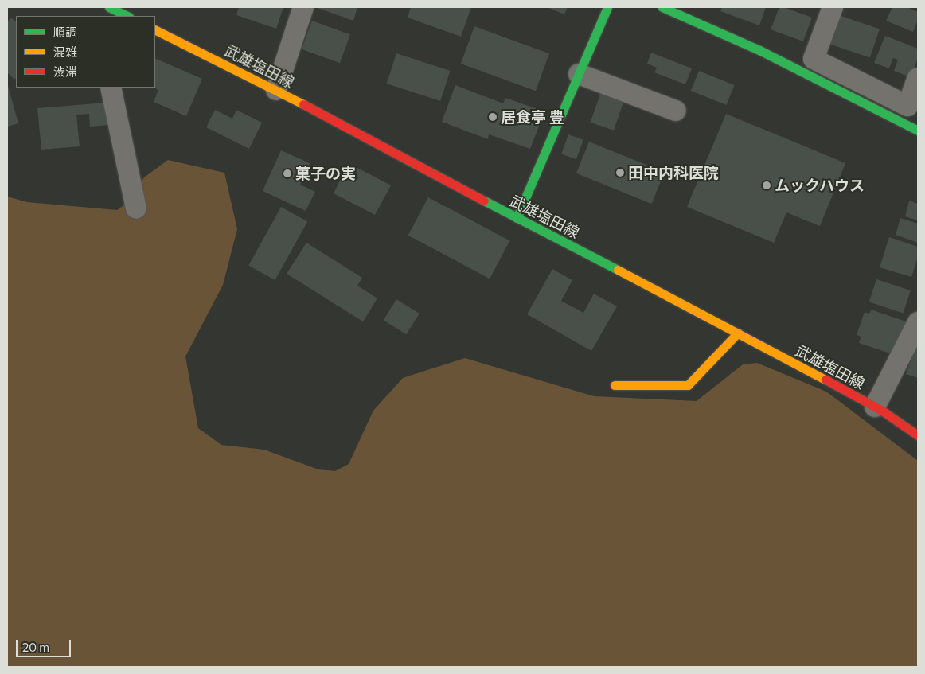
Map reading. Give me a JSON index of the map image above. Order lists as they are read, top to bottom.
{
  "streets": {
    "main road": ["武雄塩田線"]
  },
  "places": [
    "居食亭 豊",
    "田中内科医院",
    "菓子の実",
    "ムックハウス"
  ],
  "legend": ["順調", "混雑", "渋滞"],
  "scale_bar": "20 m"
}
